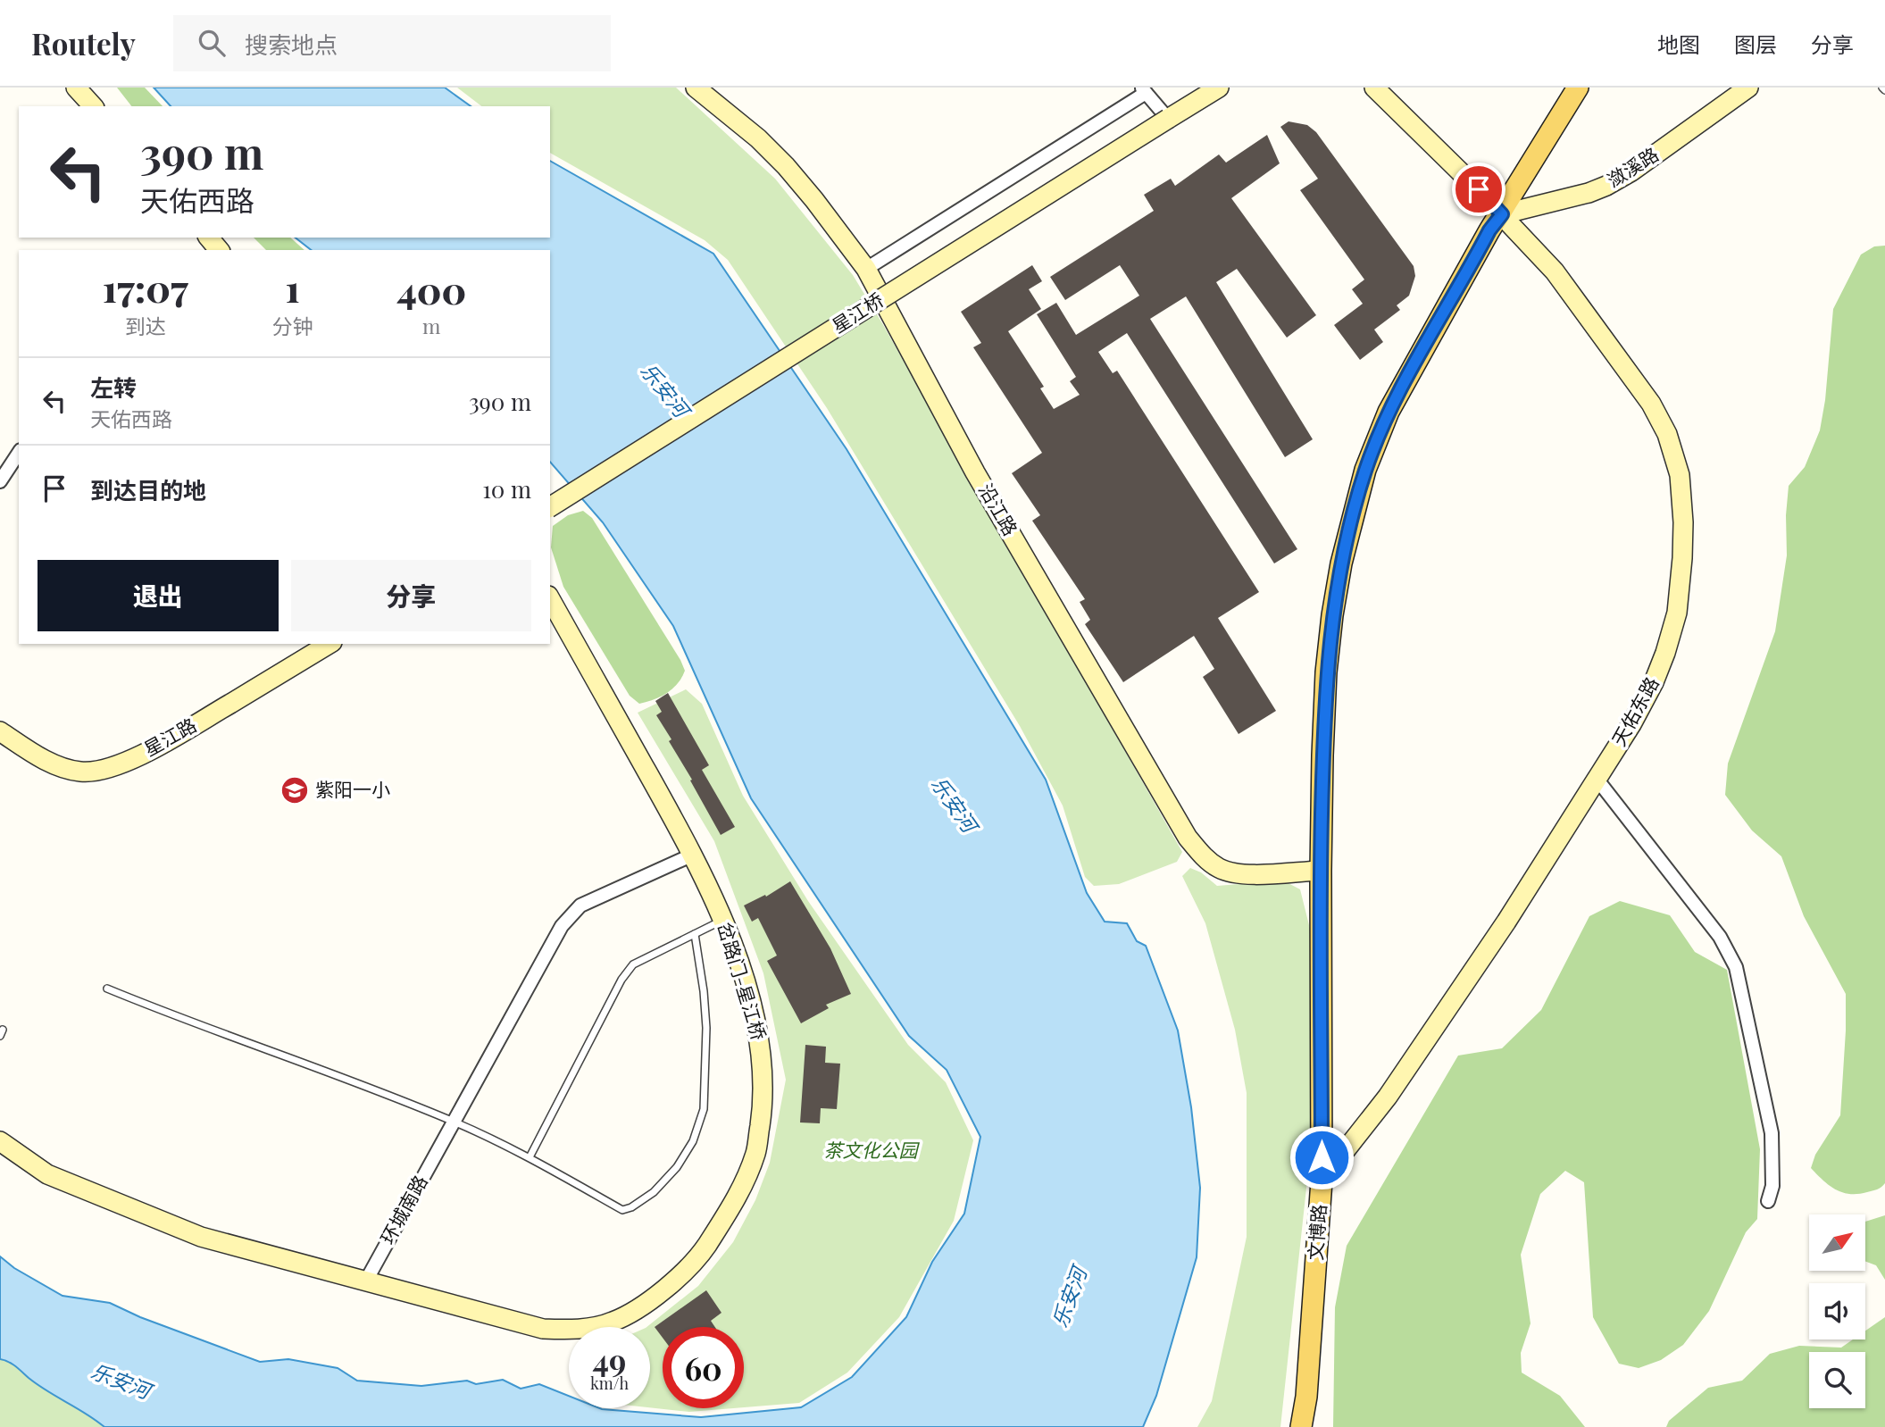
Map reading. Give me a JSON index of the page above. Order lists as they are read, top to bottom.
{
  "streets": {
    "main road": ["文博路"],
    "street": [
      "潋溪路",
      "星江桥",
      "沿江路",
      "天佑东路",
      "星江路",
      "岔路门-星江桥",
      "环城南路"
    ]
  },
  "crossings": [
    ["潋溪路", "天佑东路"],
    ["潋溪路", "文博路"],
    ["沿江路", "文博路"],
    ["天佑东路", "文博路"],
    ["岔路门-星江桥", "环城南路"]
  ],
  "water": ["乐安河"],
  "parks": ["茶文化公园"],
  "places": {
    "school or university": ["紫阳一小"]
  },
  "north": "top right",
  "page": {
    "header": "Routely",
    "search": "搜索地点",
    "nav": ["地图", "图层", "分享"],
    "turn": ["390 m", "天佑西路"],
    "eta": [
      "17:07",
      "到达",
      "1",
      "分钟",
      "400",
      "m"
    ],
    "list": [
      {
        "name": "左转",
        "note": "天佑西路",
        "value": "390 m"
      },
      {
        "name": "到达目的地",
        "value": "10 m"
      }
    ],
    "buttons": ["退出", "分享"],
    "speed": "49 km/h",
    "limit": "60"
  }
}
